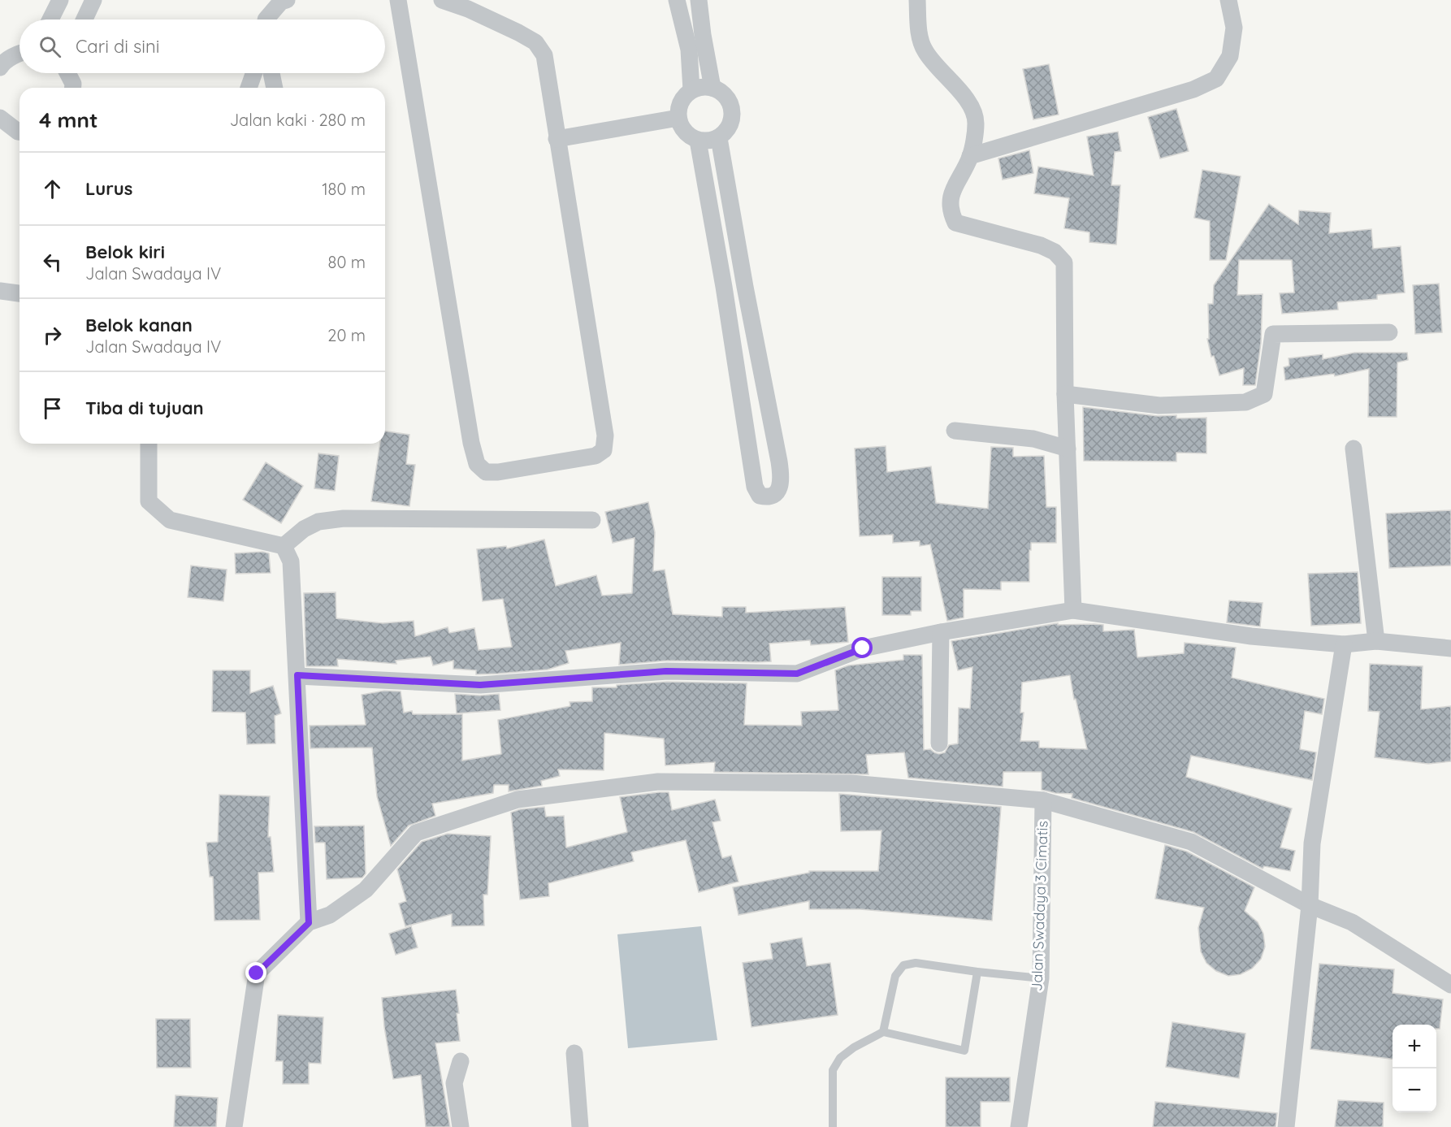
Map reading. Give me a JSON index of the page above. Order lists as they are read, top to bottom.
{
  "streets": {
    "street": ["Jalan Swadaya 3 Cimatis"]
  },
  "page": {
    "search": "Cari di sini",
    "heading": ["4 mnt", "Jalan kaki · 280 m"],
    "list": [
      ["Lurus", "180 m"],
      ["Belok kiri", "Jalan Swadaya IV", "80 m"],
      ["Belok kanan", "Jalan Swadaya IV", "20 m"],
      "Tiba di tujuan"
    ],
    "map_buttons": ["+", "−"]
  }
}
